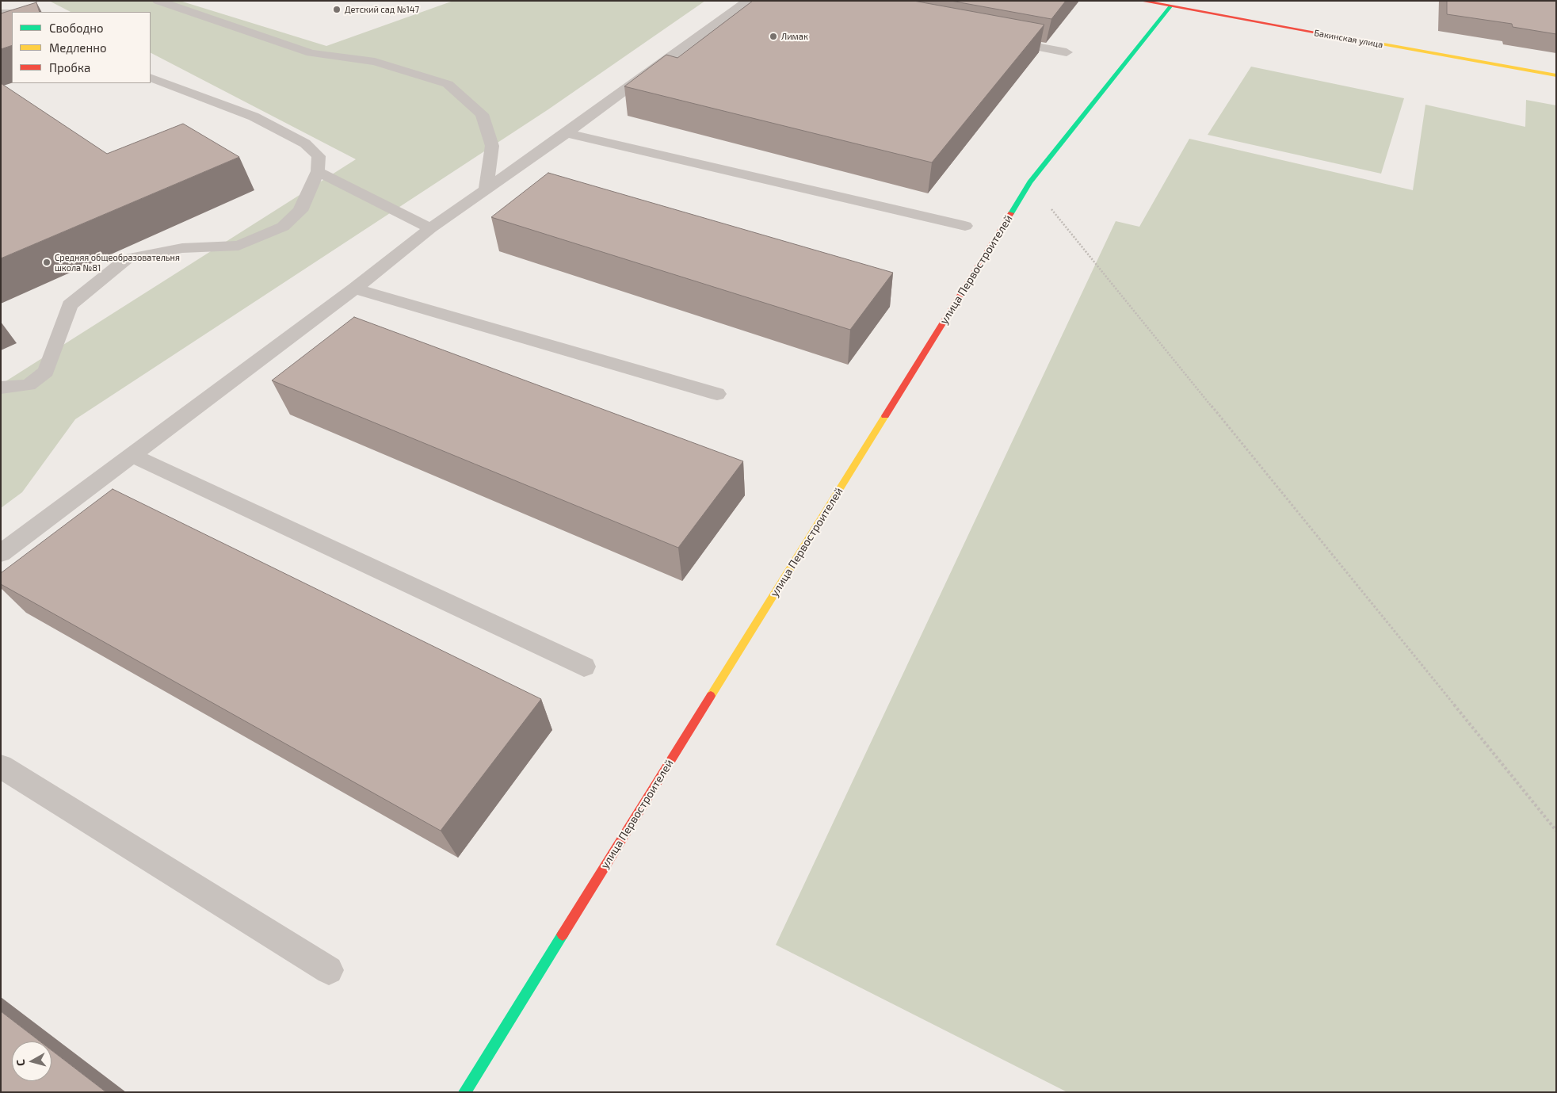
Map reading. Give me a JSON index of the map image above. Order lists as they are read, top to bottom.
{
  "streets": {
    "street": ["Бакинская улица", "улица Первостроителей"]
  },
  "crossings": [
    ["Бакинская улица", "улица Первостроителей"]
  ],
  "places": ["Детский сад №147", "Лимак", "Средняя общеобразовательня школа №81"],
  "legend": ["Свободно", "Медленно", "Пробка"],
  "north": "left"
}
